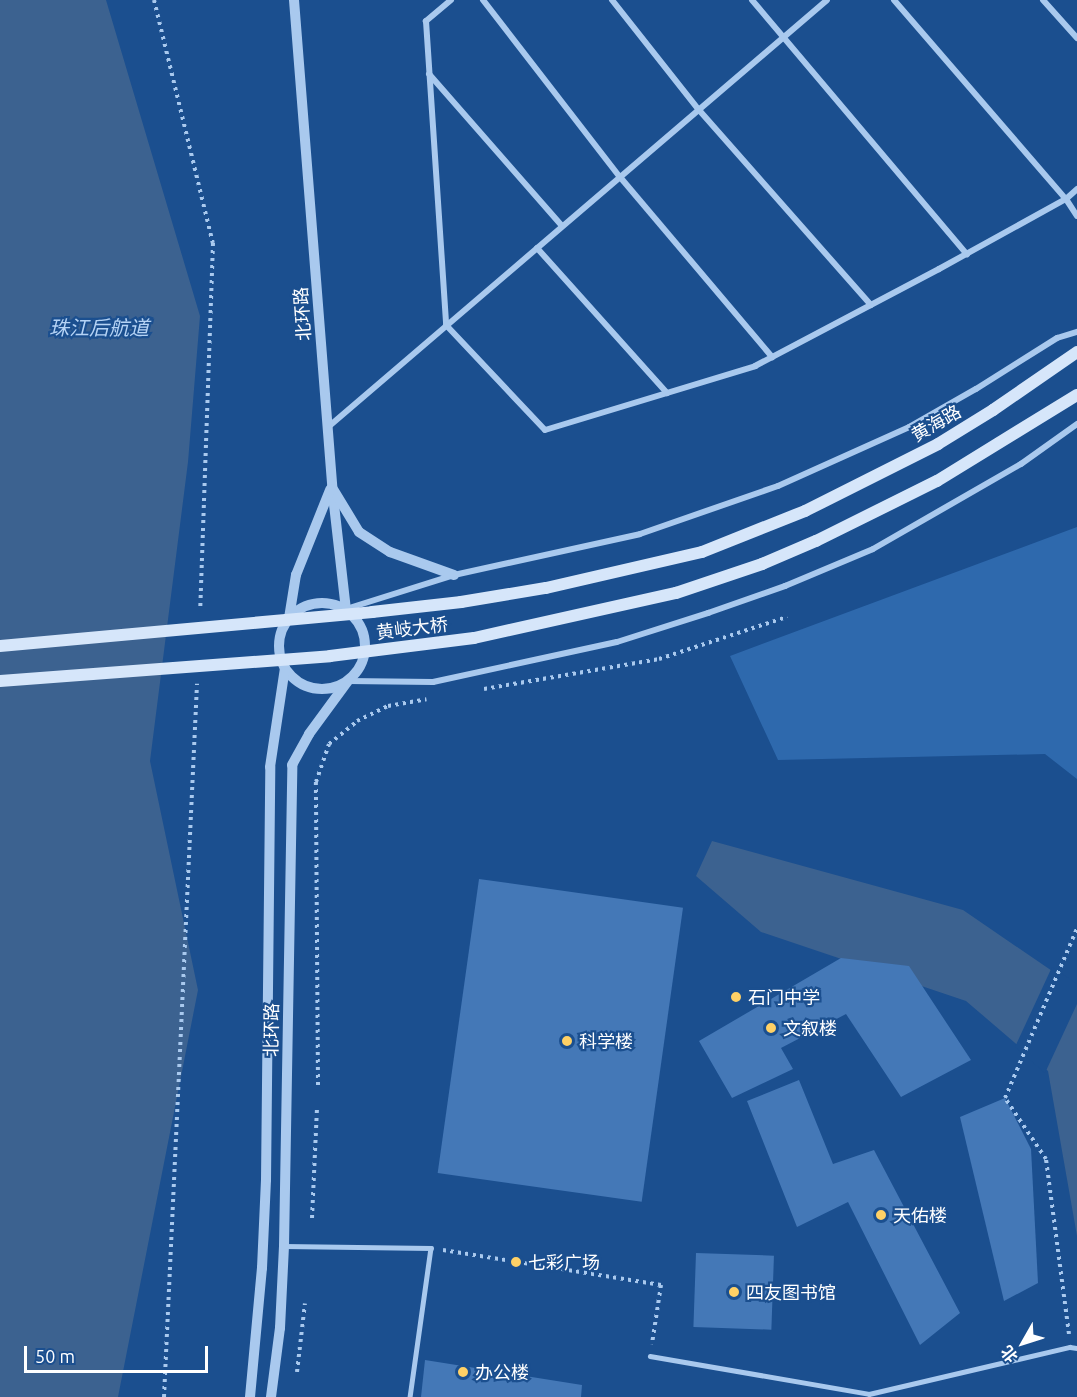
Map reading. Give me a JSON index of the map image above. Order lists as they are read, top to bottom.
{
  "streets": {
    "main road": ["黄海路", "黄岐大桥"],
    "street": ["北环路"]
  },
  "crossings": [
    ["黄海路", "黄岐大桥"]
  ],
  "water": ["珠江后航道"],
  "places": [
    "石门中学",
    "文叙楼",
    "科学楼",
    "天佑楼",
    "七彩广场",
    "四友图书馆",
    "办公楼"
  ],
  "scale_bar": "50 m",
  "north": "bottom left"
}
